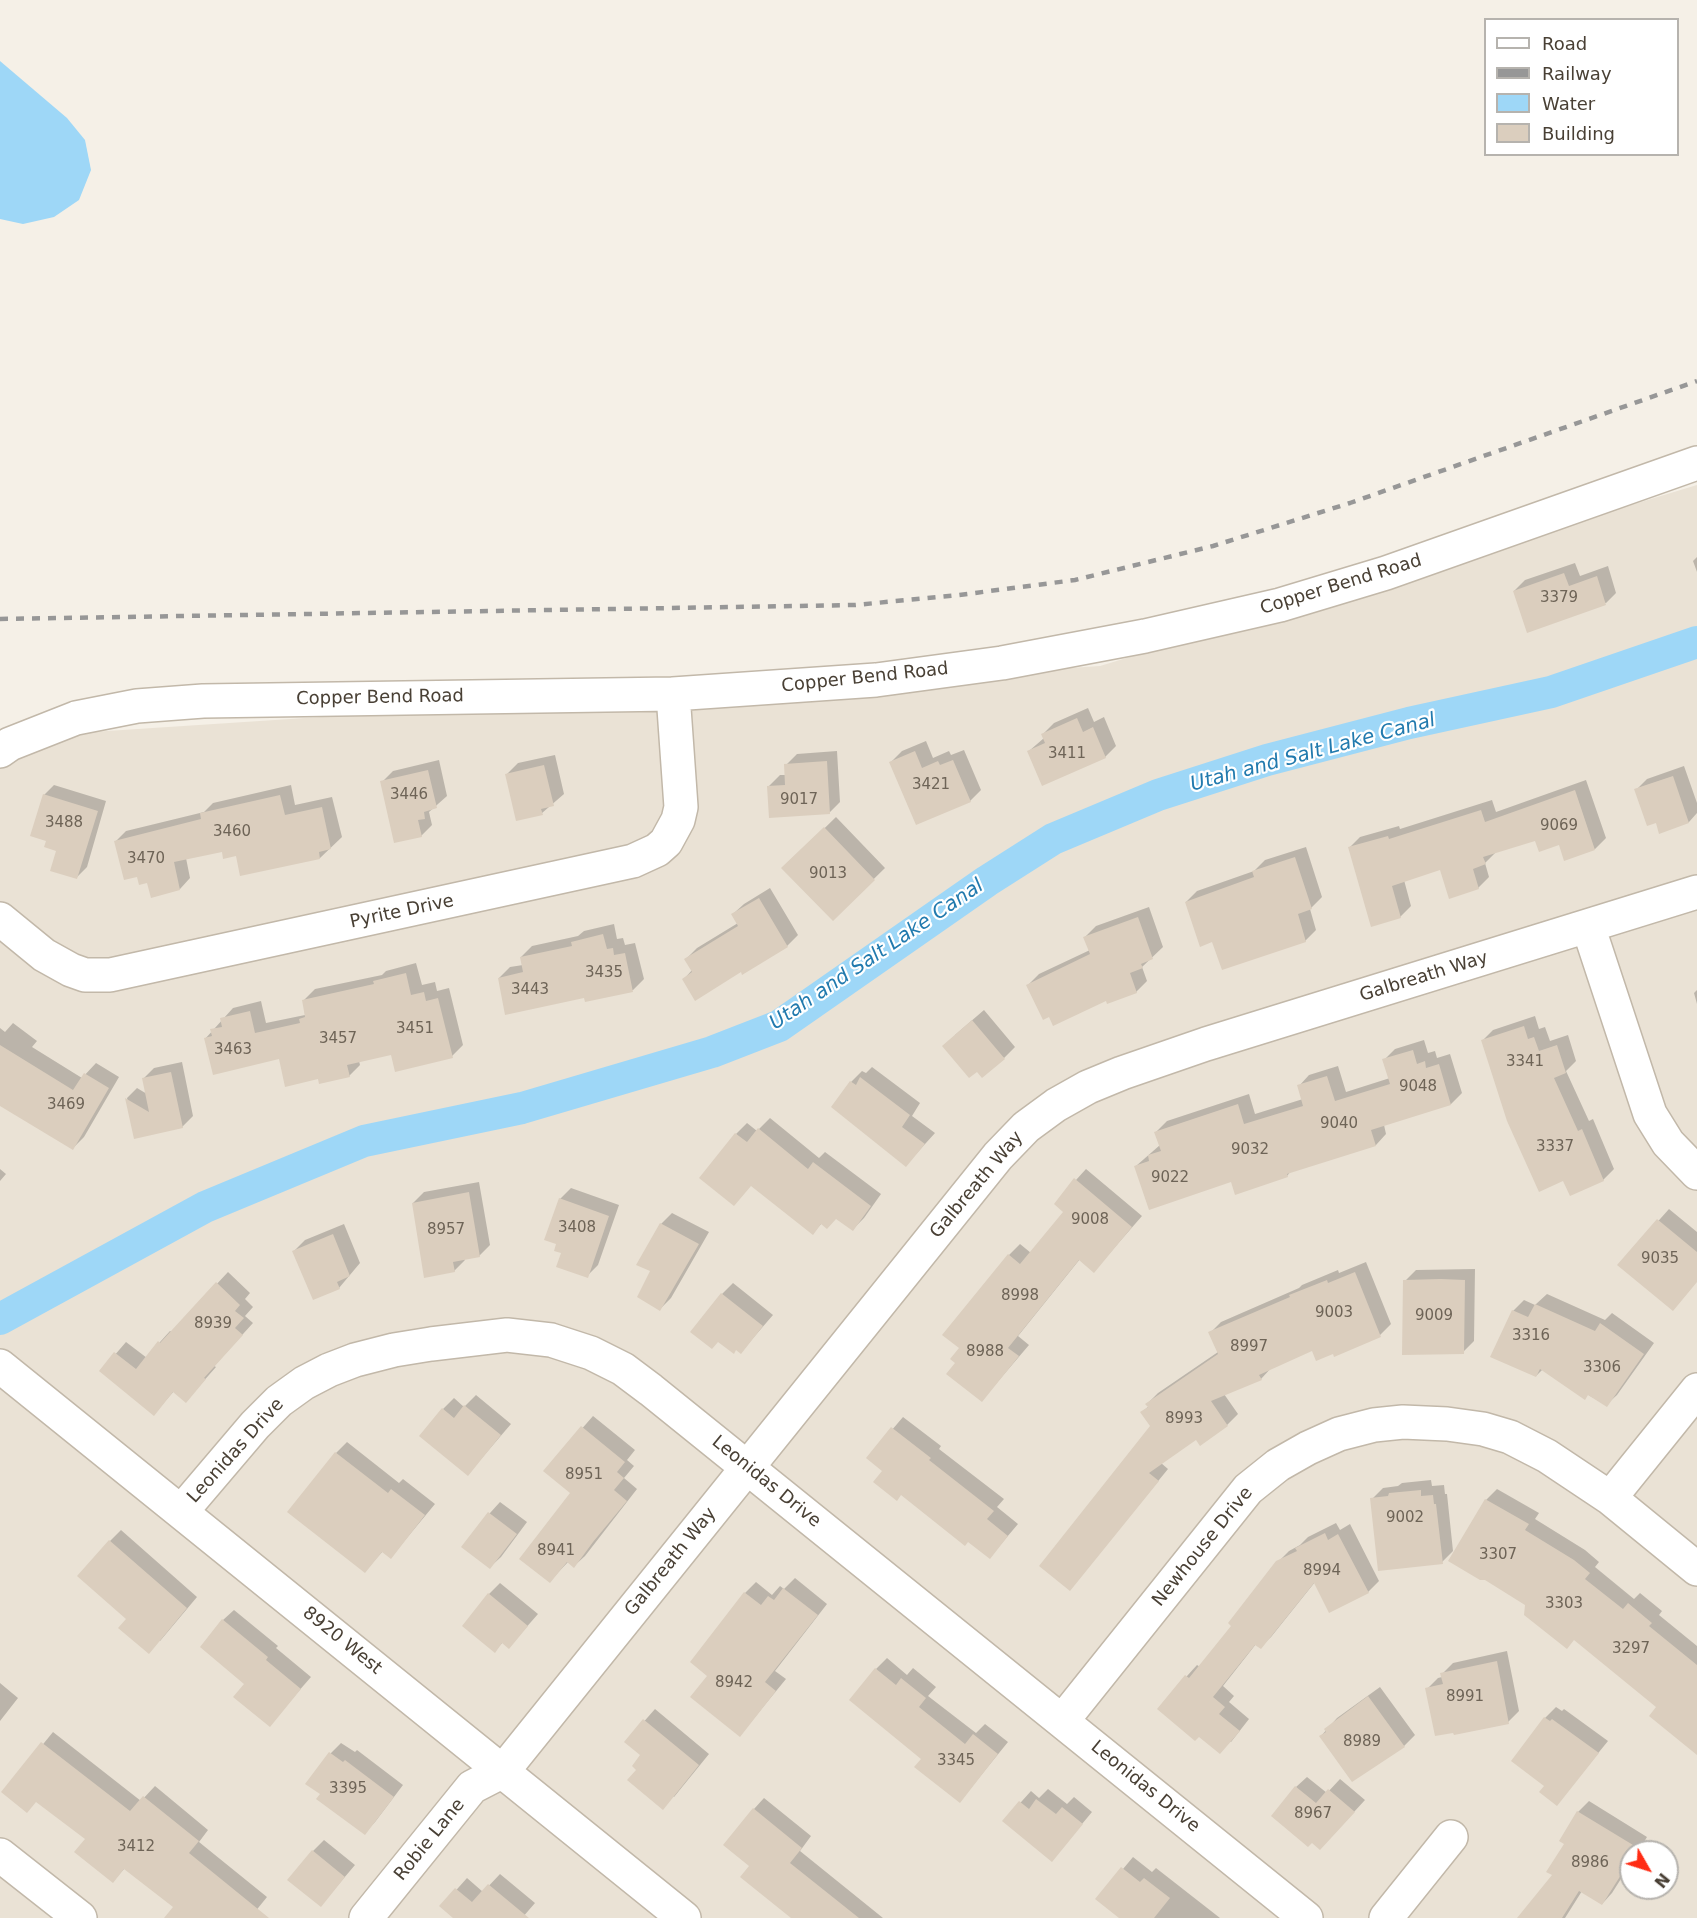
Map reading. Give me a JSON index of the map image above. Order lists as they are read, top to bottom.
{
  "streets": {
    "street": [
      "Copper Bend Road",
      "Pyrite Drive",
      "Galbreath Way",
      "Leonidas Drive",
      "Newhouse Drive",
      "8920 West",
      "Robie Lane"
    ]
  },
  "crossings": [
    ["Copper Bend Road", "Pyrite Drive"],
    ["Galbreath Way", "Leonidas Drive"],
    ["Galbreath Way", "8920 West"],
    ["Galbreath Way", "Robie Lane"],
    ["Leonidas Drive", "Newhouse Drive"],
    ["Leonidas Drive", "8920 West"],
    ["8920 West", "Robie Lane"]
  ],
  "water": ["Utah and Salt Lake Canal"],
  "house_numbers": [
    "3379",
    "3411",
    "3421",
    "3446",
    "9017",
    "3488",
    "9069",
    "3460",
    "3470",
    "9013",
    "3435",
    "3443",
    "3451",
    "3457",
    "3463",
    "3341",
    "9048",
    "3469",
    "9040",
    "3337",
    "9032",
    "9022",
    "9008",
    "3408",
    "8957",
    "9035",
    "8998",
    "9003",
    "9009",
    "8939",
    "3316",
    "8997",
    "8988",
    "3306",
    "8993",
    "8951",
    "9002",
    "8941",
    "3307",
    "8994",
    "3303",
    "3297",
    "8942",
    "8991",
    "8989",
    "3345",
    "3395",
    "8967",
    "3412",
    "8986"
  ],
  "legend": [
    "Road",
    "Railway",
    "Water",
    "Building"
  ],
  "north": "bottom right"
}
